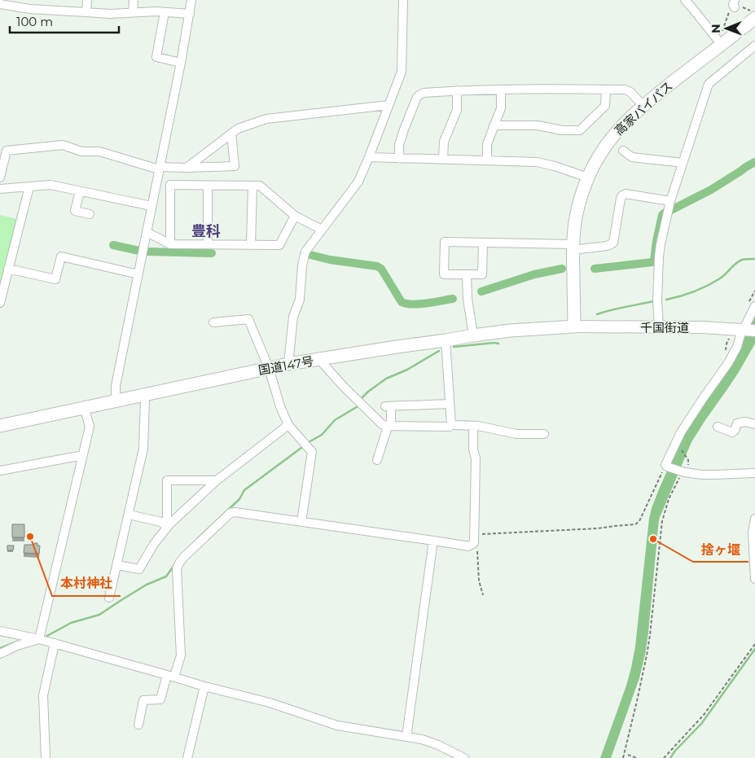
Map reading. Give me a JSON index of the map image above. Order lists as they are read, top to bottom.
{
  "streets": {
    "highway": ["高家バイパス", "国道147号"],
    "main road": ["千国街道"]
  },
  "crossings": [
    ["高家バイパス", "千国街道"],
    ["高家バイパス", "国道147号"],
    ["千国街道", "国道147号"]
  ],
  "districts": ["豊科"],
  "places": ["本村神社", "捨ヶ堰"],
  "scale_bar": "100 m",
  "north": "left"
}
